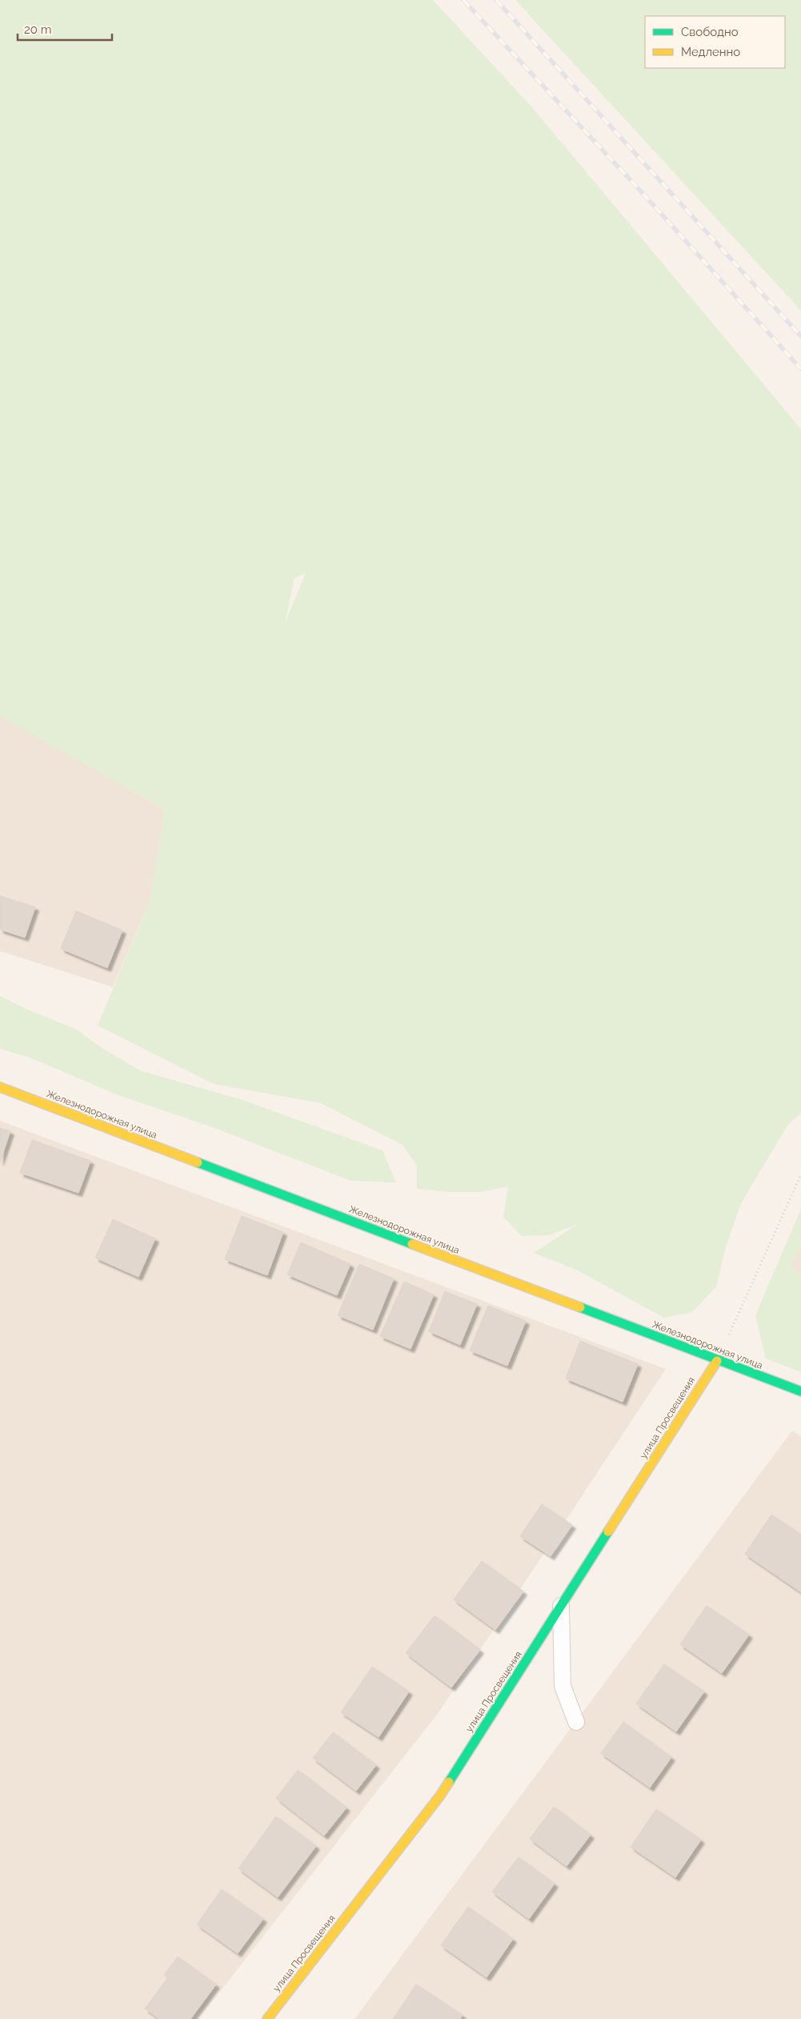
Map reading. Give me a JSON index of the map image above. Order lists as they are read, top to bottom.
{
  "streets": {
    "street": ["Железнодорожная улица", "улица Просвещения"]
  },
  "crossings": [
    ["Железнодорожная улица", "улица Просвещения"]
  ],
  "legend": ["Свободно", "Медленно"],
  "scale_bar": "20 m"
}
